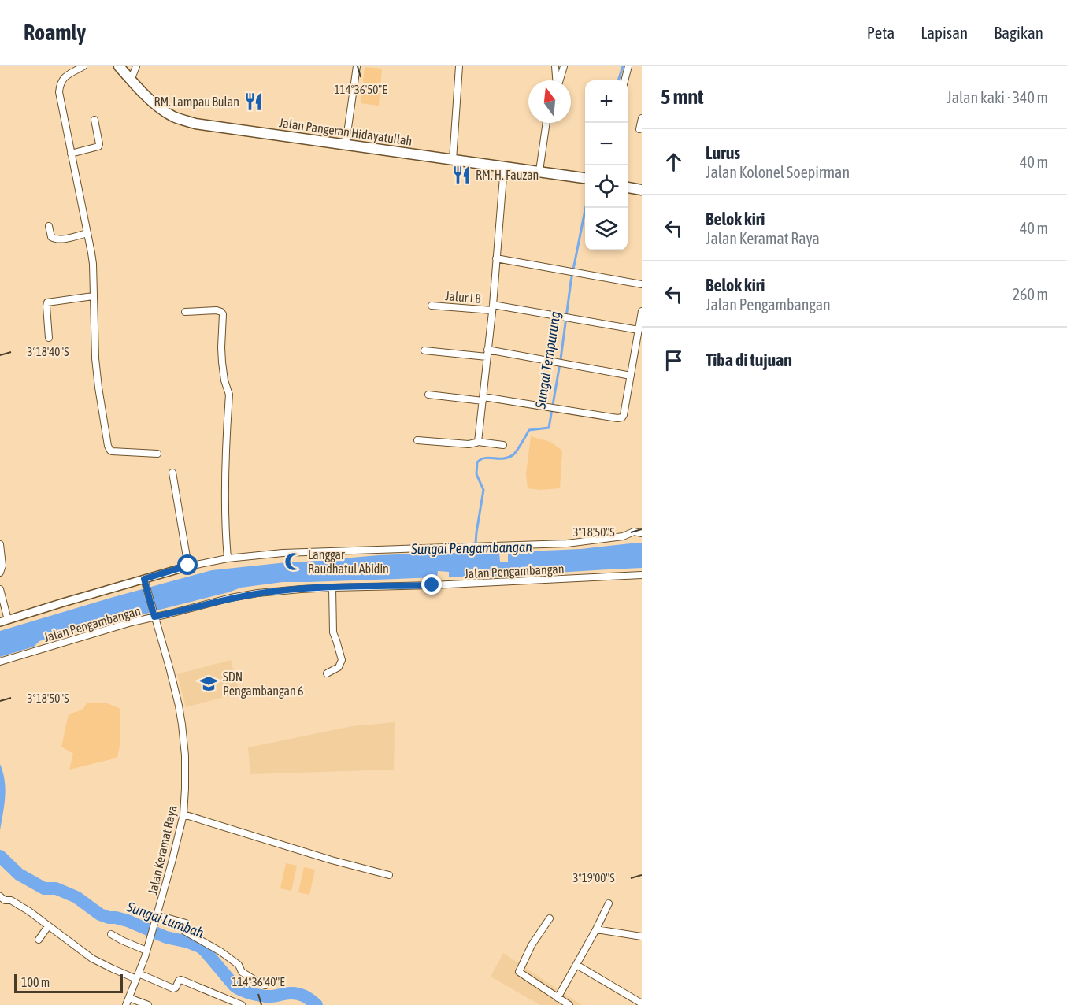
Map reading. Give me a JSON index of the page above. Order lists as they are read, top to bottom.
{
  "streets": {
    "main road": ["Jalan Pangeran Hidayatullah"],
    "street": ["Jalur I B", "Jalan Pengambangan", "Jalan Keramat Raya"]
  },
  "crossings": [
    ["Jalan Pengambangan", "Jalan Keramat Raya"]
  ],
  "water": ["Sungai Tempurung", "Sungai Pengambangan", "Sungai Lumbah"],
  "places": {
    "restaurant": ["RM. Lampau Bulan", "RM. H. Fauzan"],
    "mosque": ["Langgar Raudhatul Abidin"],
    "school or university": ["SDN Pengambangan 6"]
  },
  "scale_bar": "100 m",
  "north": "top",
  "page": {
    "header": "Roamly",
    "nav": ["Peta", "Lapisan", "Bagikan"],
    "heading": ["5 mnt", "Jalan kaki · 340 m"],
    "map_buttons": ["+", "−"],
    "list": [
      ["Lurus", "Jalan Kolonel Soepirman", "40 m"],
      ["Belok kiri", "Jalan Keramat Raya", "40 m"],
      ["Belok kiri", "Jalan Pengambangan", "260 m"],
      "Tiba di tujuan"
    ],
    "scale": "100 m"
  },
  "coordinates": [
    "114°36'50\"E",
    "3°18'40\"S",
    "3°18'50\"S",
    "3°19'00\"S",
    "114°36'40\"E"
  ]
}
